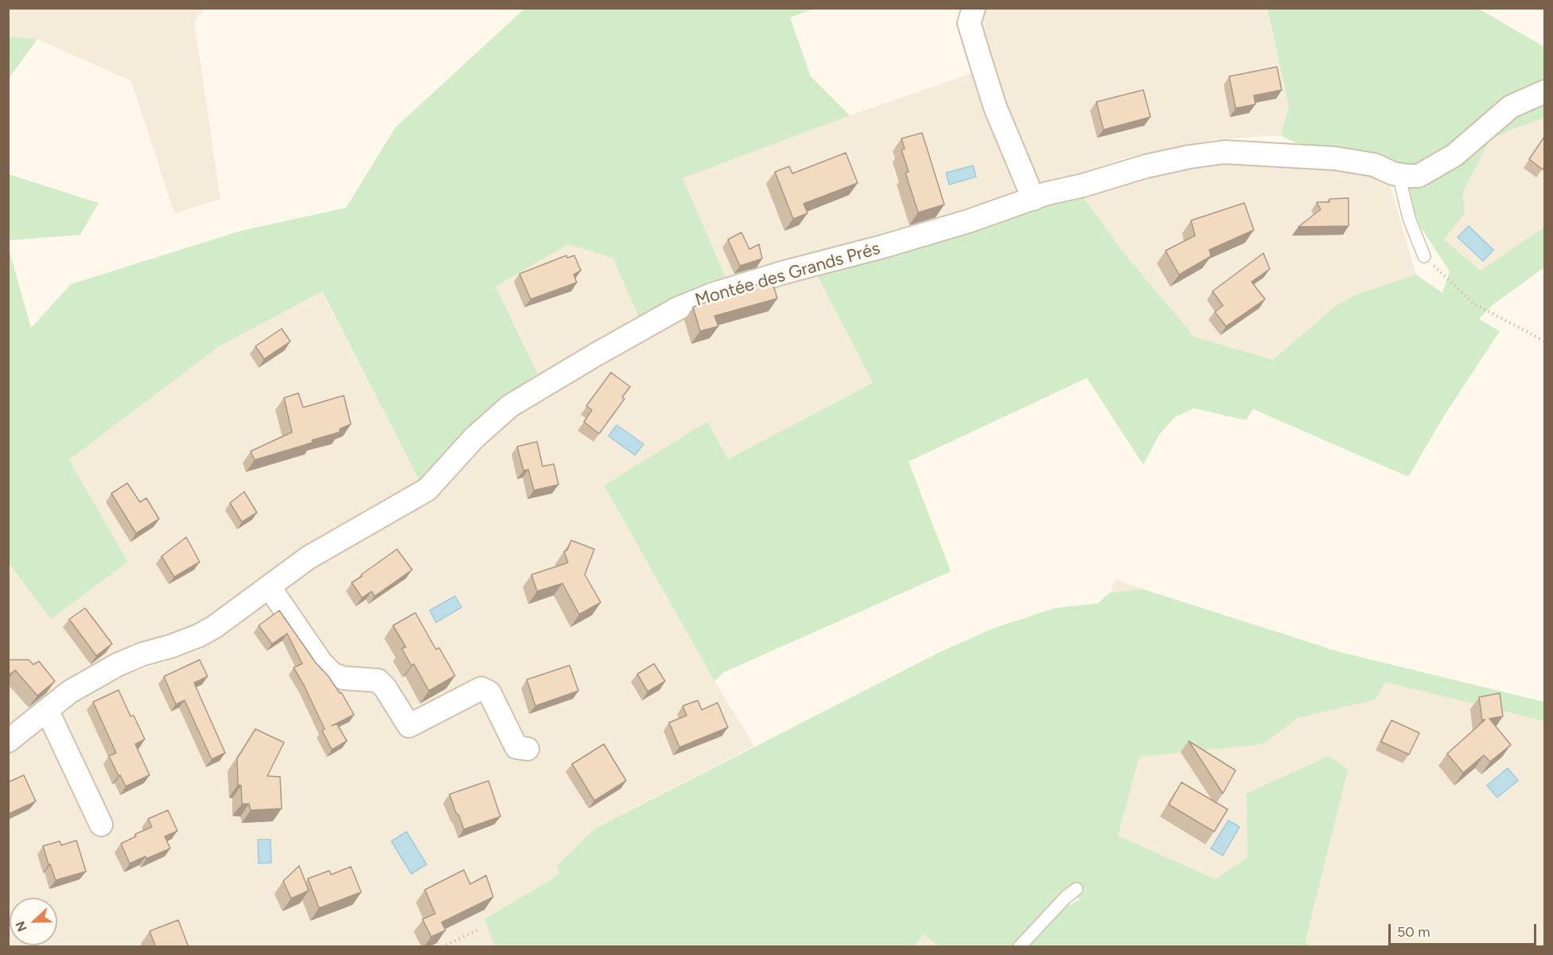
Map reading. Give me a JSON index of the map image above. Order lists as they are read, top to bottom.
{
  "streets": {
    "street": ["Montée des Grands Prés"]
  },
  "scale_bar": "50 m",
  "north": "left"
}
